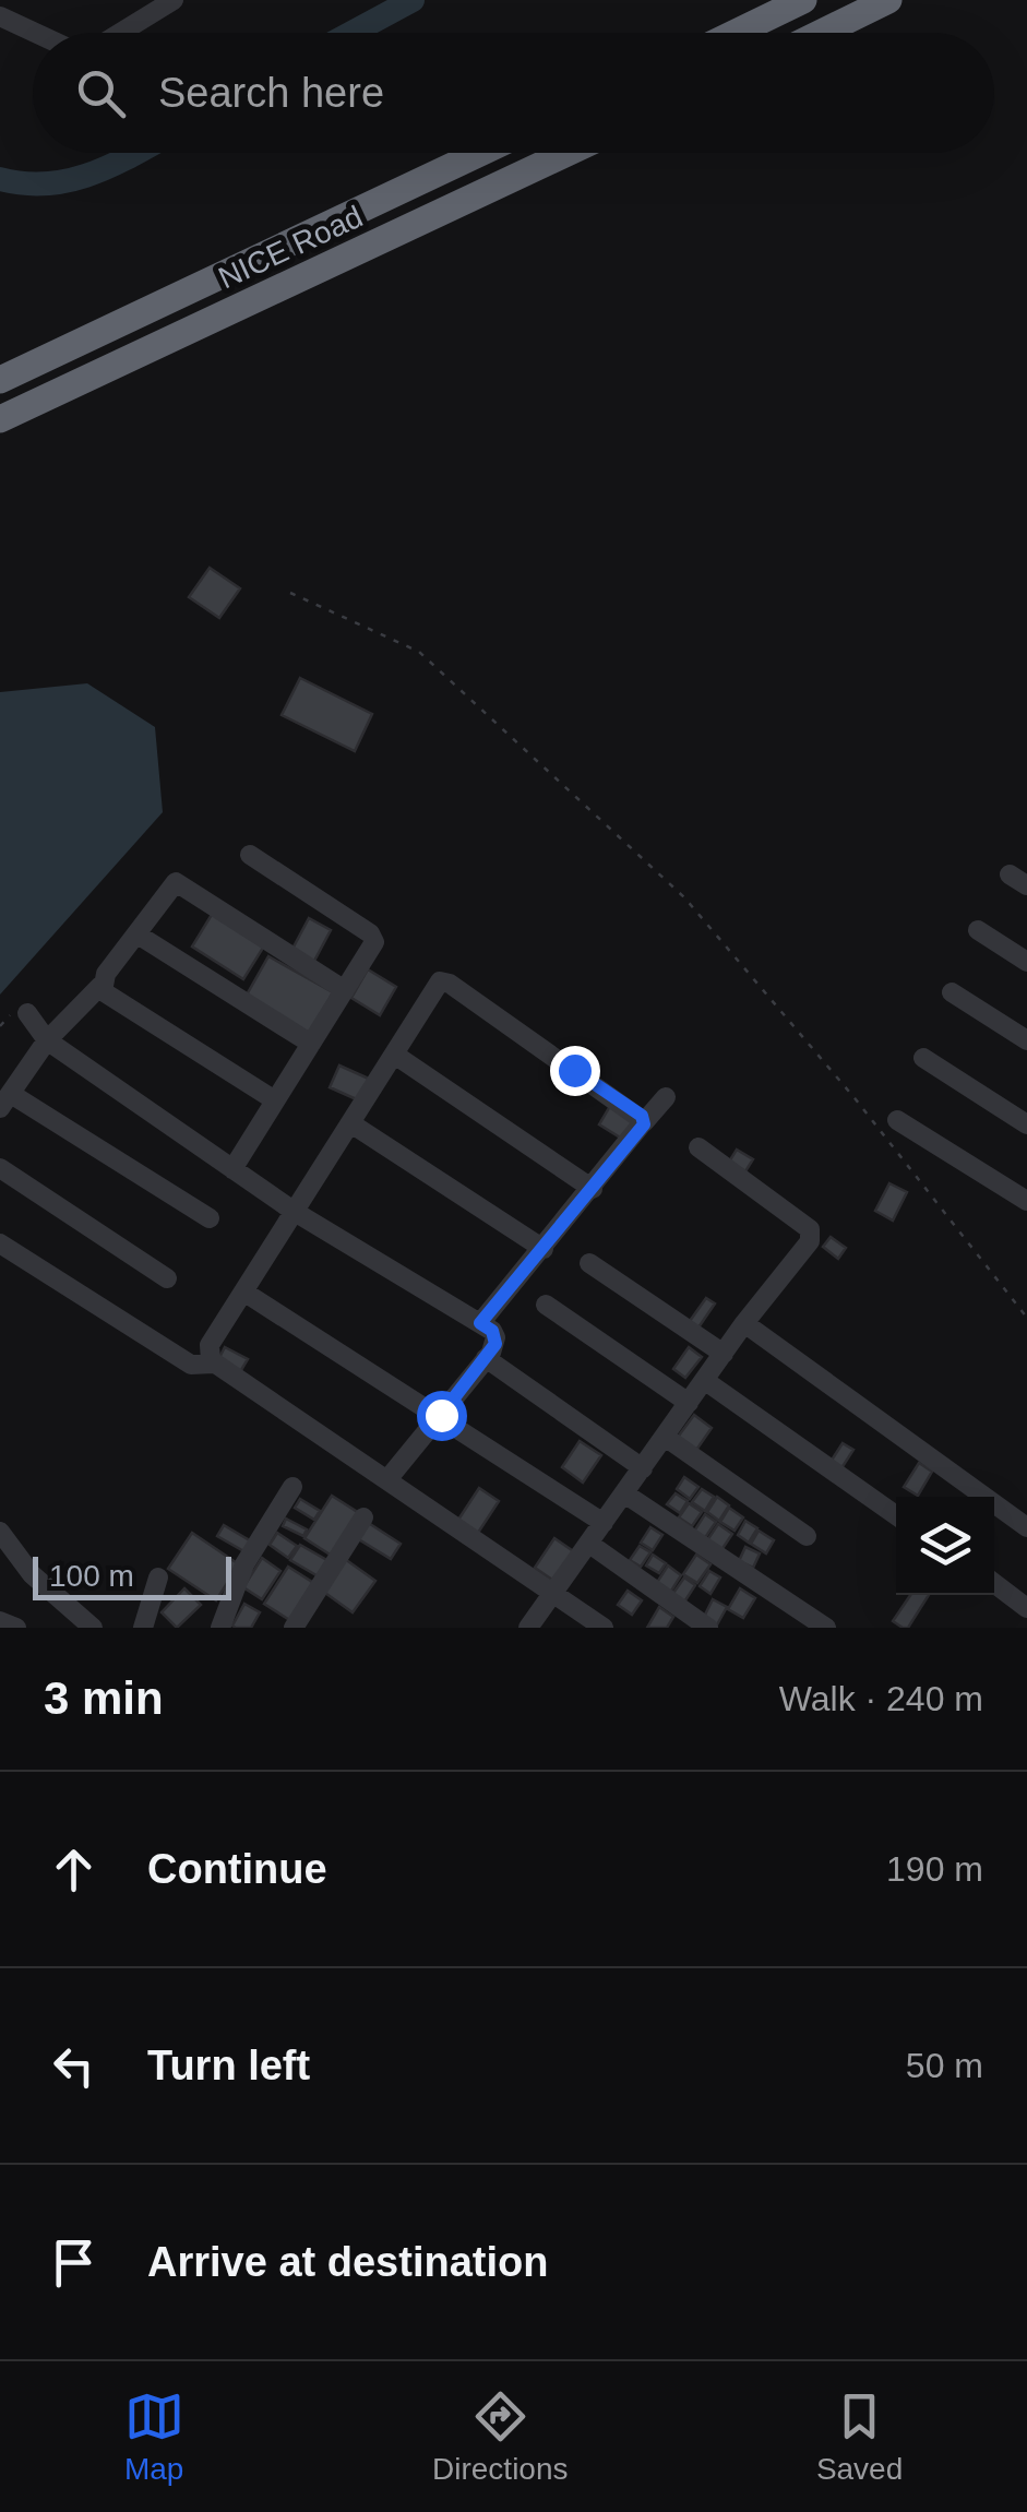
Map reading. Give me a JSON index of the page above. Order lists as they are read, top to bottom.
{
  "streets": {
    "highway": ["NICE Road"]
  },
  "scale_bar": "100 m",
  "page": {
    "search": "Search here",
    "scale": "100 m",
    "heading": ["3 min", "Walk · 240 m"],
    "list": [
      ["Continue", "190 m"],
      ["Turn left", "50 m"],
      "Arrive at destination"
    ],
    "nav": ["Map", "Directions", "Saved"]
  }
}
